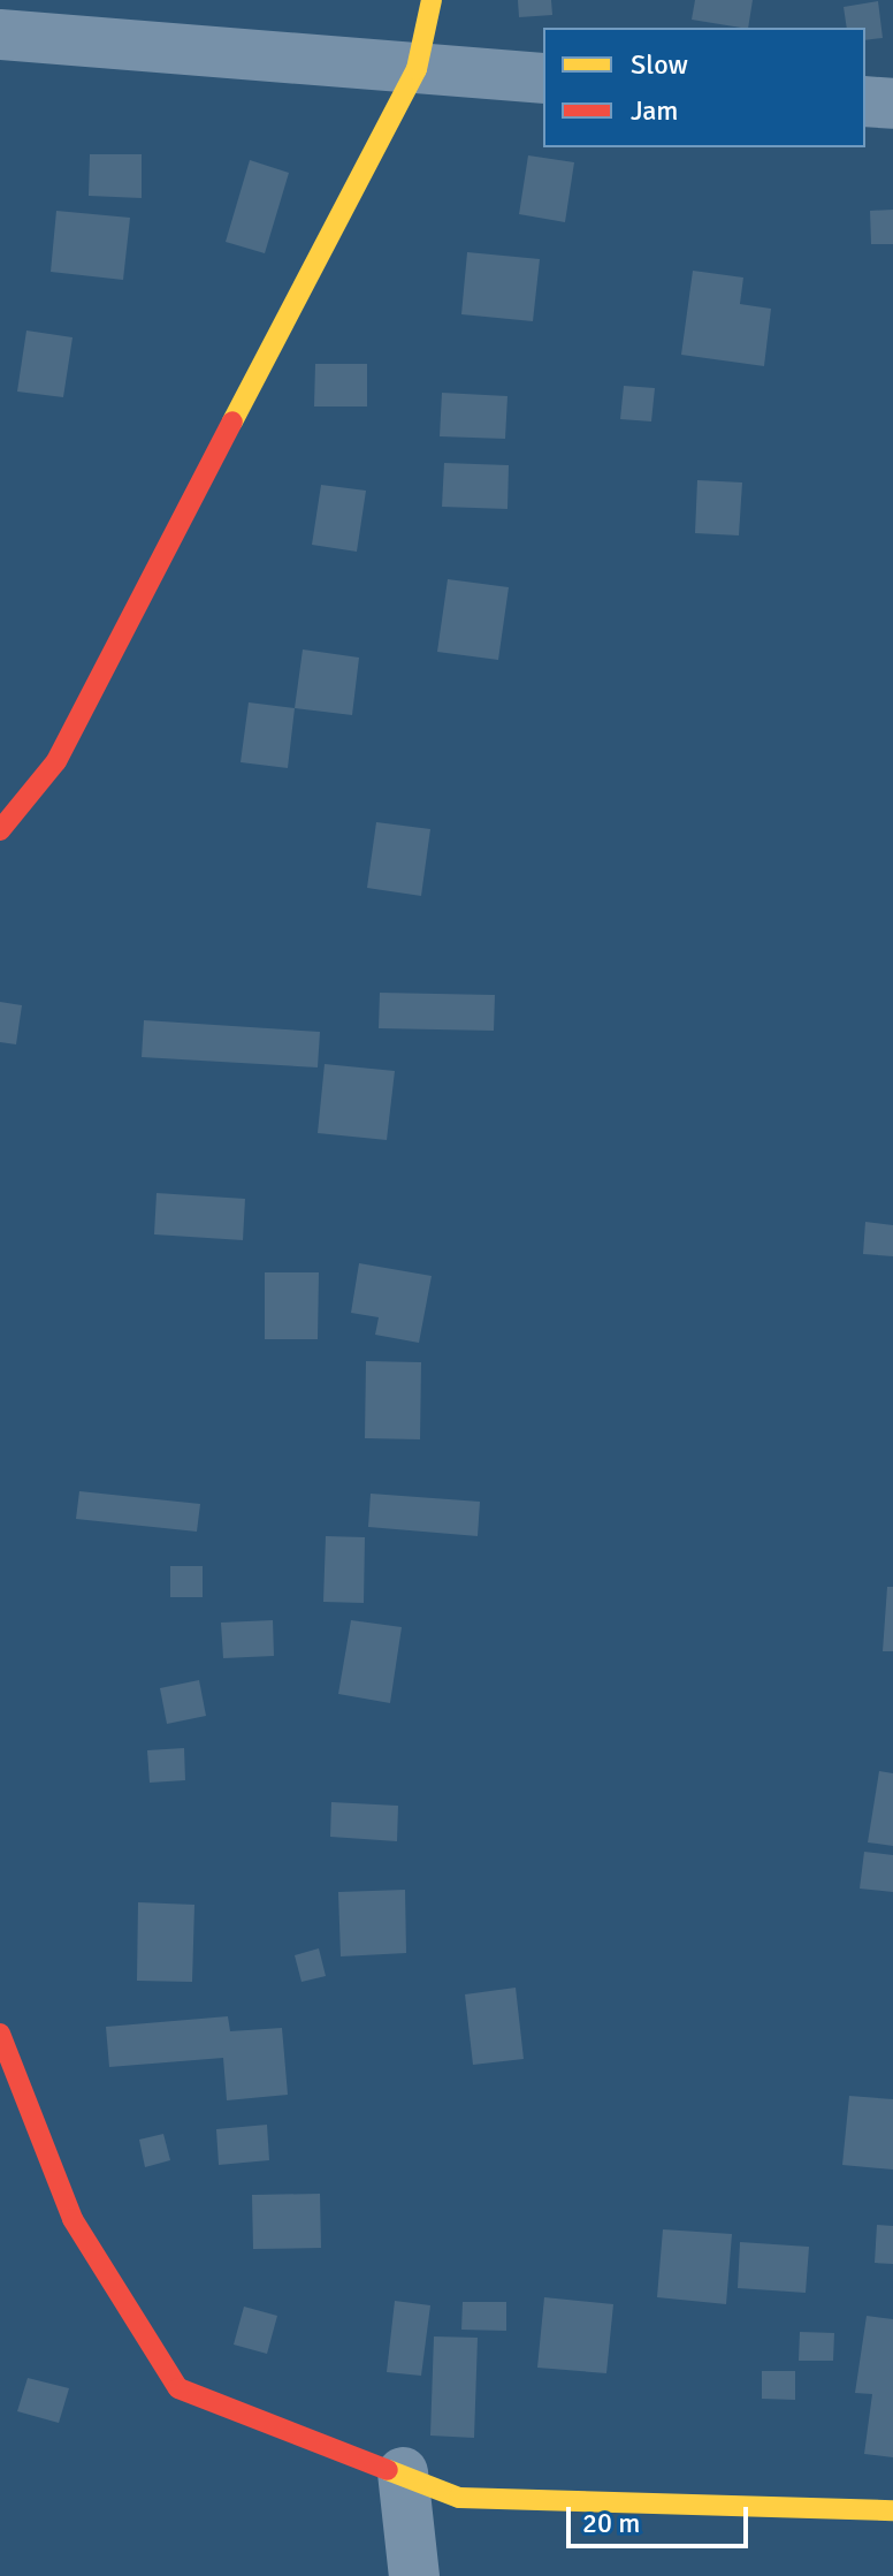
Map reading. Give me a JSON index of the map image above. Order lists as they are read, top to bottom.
{
  "legend": ["Slow", "Jam"],
  "scale_bar": "20 m"
}
